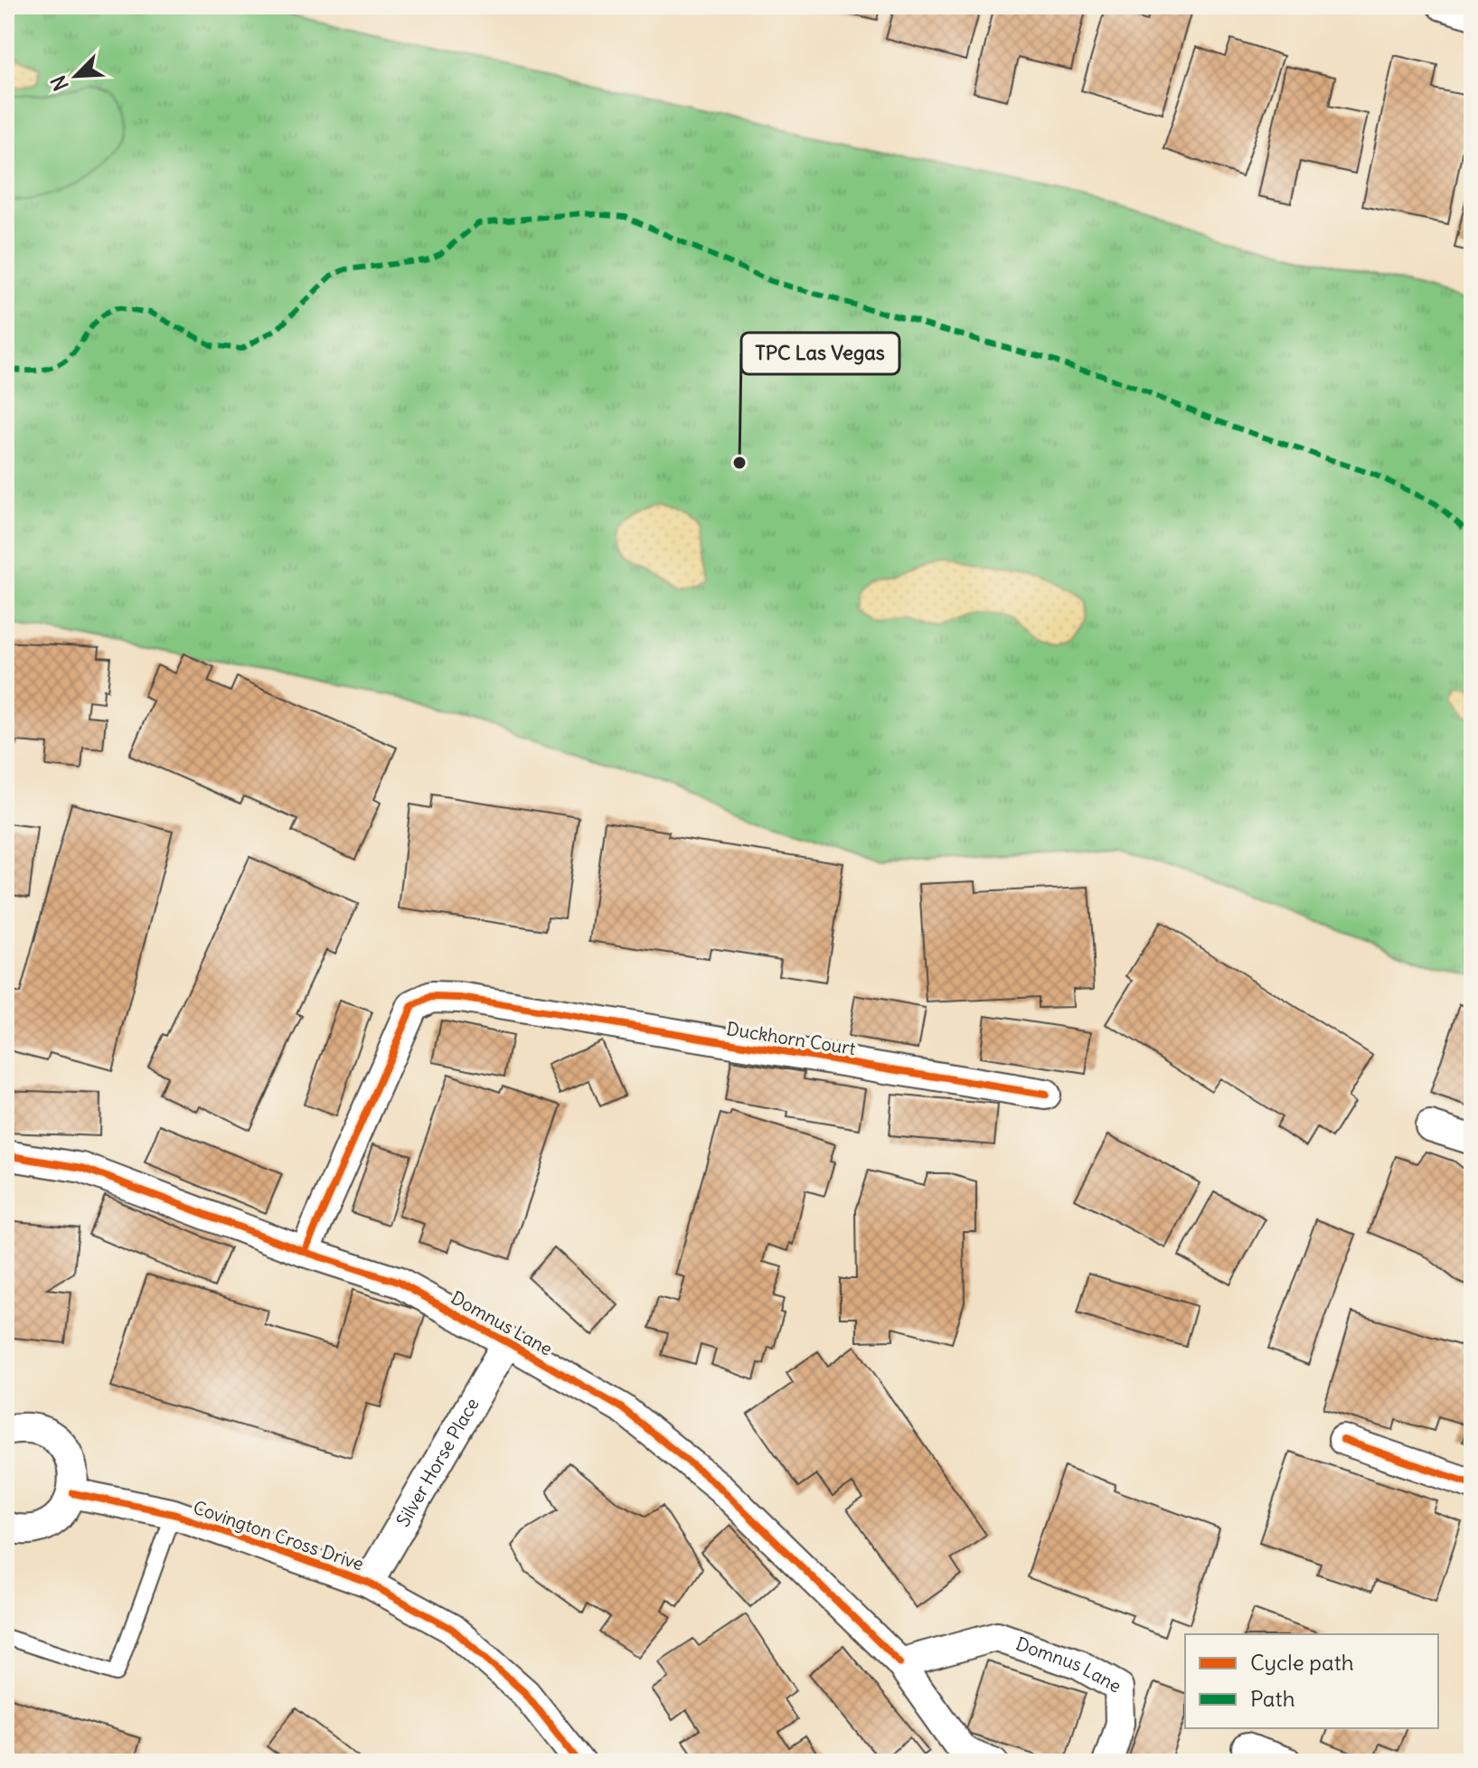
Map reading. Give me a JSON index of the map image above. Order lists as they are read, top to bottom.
{
  "streets": {
    "street": [
      "Duckhorn Court",
      "Domnus Lane",
      "Silver Horse Place",
      "Covington Cross Drive"
    ]
  },
  "crossings": [
    ["Duckhorn Court", "Domnus Lane"],
    ["Domnus Lane", "Silver Horse Place"],
    ["Silver Horse Place", "Covington Cross Drive"]
  ],
  "places": ["TPC Las Vegas"],
  "legend": ["Cycle path", "Path"],
  "north": "bottom left"
}
